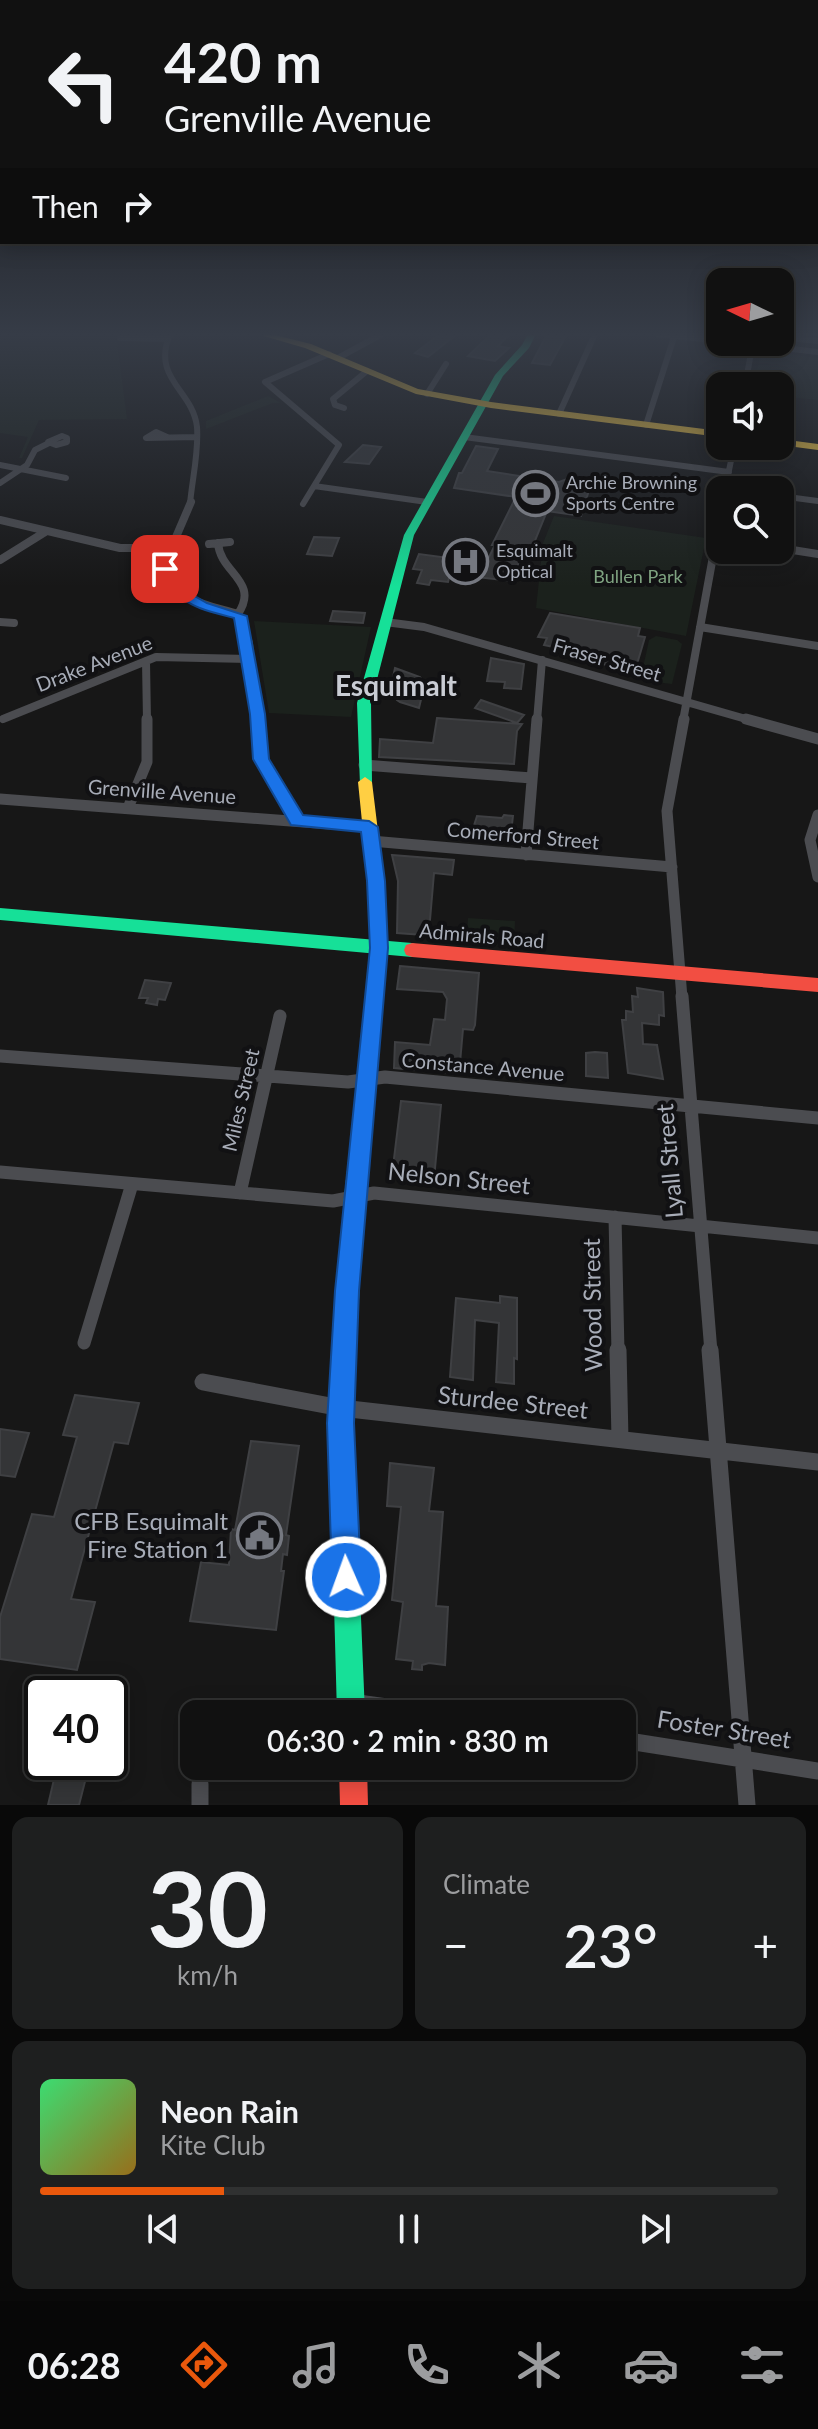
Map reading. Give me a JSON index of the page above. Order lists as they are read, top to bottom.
{
  "streets": {
    "main road": ["Admirals Road"],
    "street": [
      "Fraser Street",
      "Drake Avenue",
      "Grenville Avenue",
      "Comerford Street",
      "Constance Avenue",
      "Miles Street",
      "Lyall Street",
      "Nelson Street",
      "Wood Street",
      "Sturdee Street",
      "Foster Street"
    ]
  },
  "crossings": [
    ["Fraser Street", "Lyall Street"],
    ["Grenville Avenue", "Comerford Street"],
    ["Comerford Street", "Lyall Street"],
    ["Admirals Road", "Lyall Street"],
    ["Constance Avenue", "Miles Street"],
    ["Constance Avenue", "Lyall Street"],
    ["Miles Street", "Nelson Street"],
    ["Lyall Street", "Nelson Street"],
    ["Lyall Street", "Sturdee Street"],
    ["Lyall Street", "Foster Street"],
    ["Nelson Street", "Wood Street"],
    ["Wood Street", "Sturdee Street"]
  ],
  "districts": ["Esquimalt"],
  "parks": ["Bullen Park"],
  "places": {
    "sports": ["Archie Browning Sports Centre"],
    "hospital": ["Esquimalt Optical"],
    "public building": ["CFB Esquimalt Fire Station 1"]
  },
  "north": "left",
  "page": {
    "turn": ["420 m", "Grenville Avenue"],
    "then": "Then",
    "limit": "40",
    "trip": "06:30 · 2 min · 830 m",
    "tile": [
      ["30", "km/h"],
      "Climate"
    ],
    "heat": ["−", "23°", "+"],
    "song": ["Neon Rain", "Kite Club"],
    "tabs": "06:28"
  }
}
